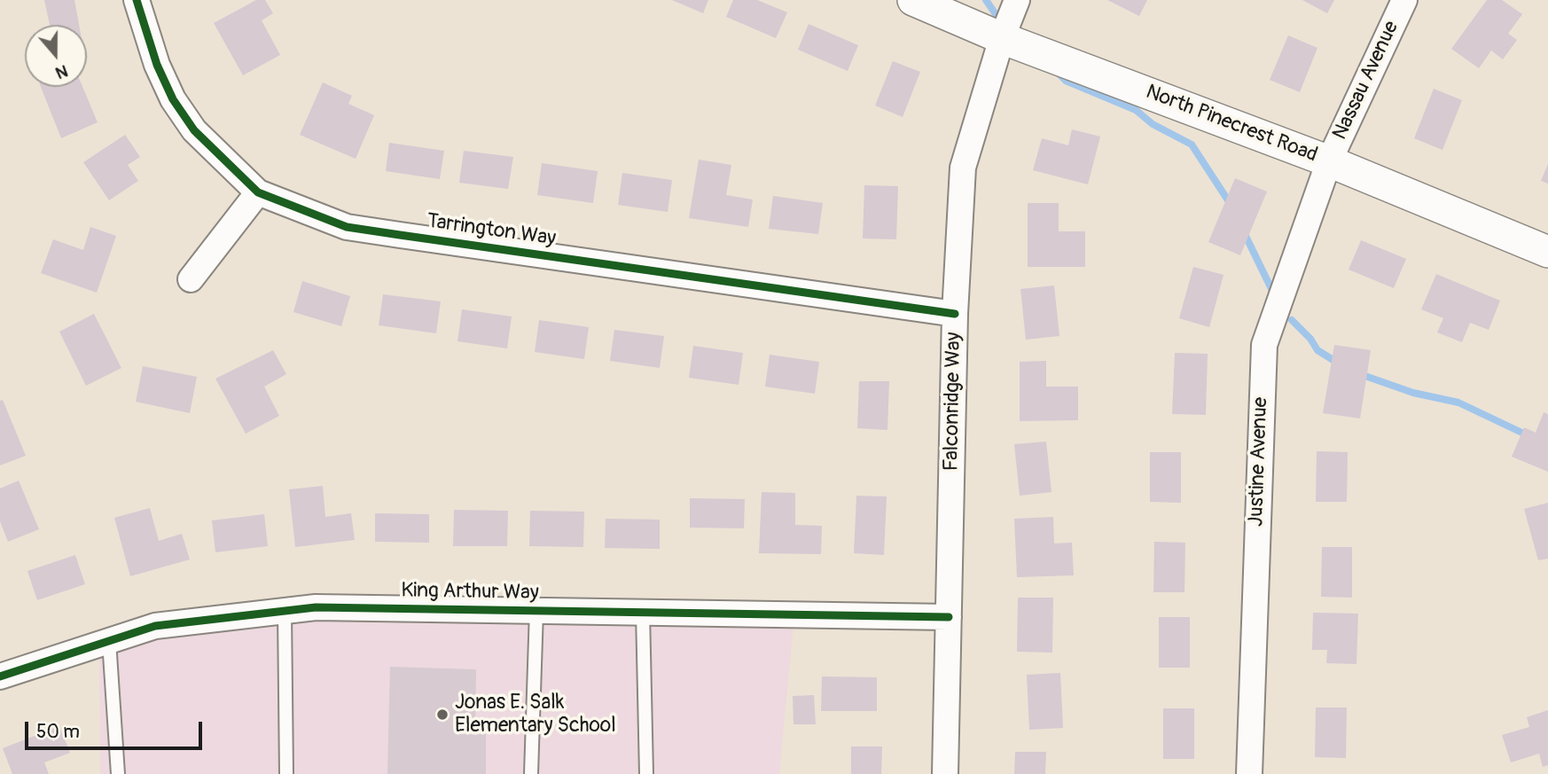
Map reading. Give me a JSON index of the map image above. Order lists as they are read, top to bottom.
{
  "streets": {
    "street": [
      "Nassau Avenue",
      "North Pinecrest Road",
      "Tarrington Way",
      "Falconridge Way",
      "Justine Avenue",
      "King Arthur Way"
    ]
  },
  "crossings": [
    ["Nassau Avenue", "North Pinecrest Road"],
    ["Nassau Avenue", "Justine Avenue"],
    ["North Pinecrest Road", "Falconridge Way"],
    ["North Pinecrest Road", "Justine Avenue"],
    ["Tarrington Way", "Falconridge Way"],
    ["Falconridge Way", "King Arthur Way"]
  ],
  "places": ["Jonas E. Salk Elementary School"],
  "scale_bar": "50 m",
  "north": "bottom"
}
